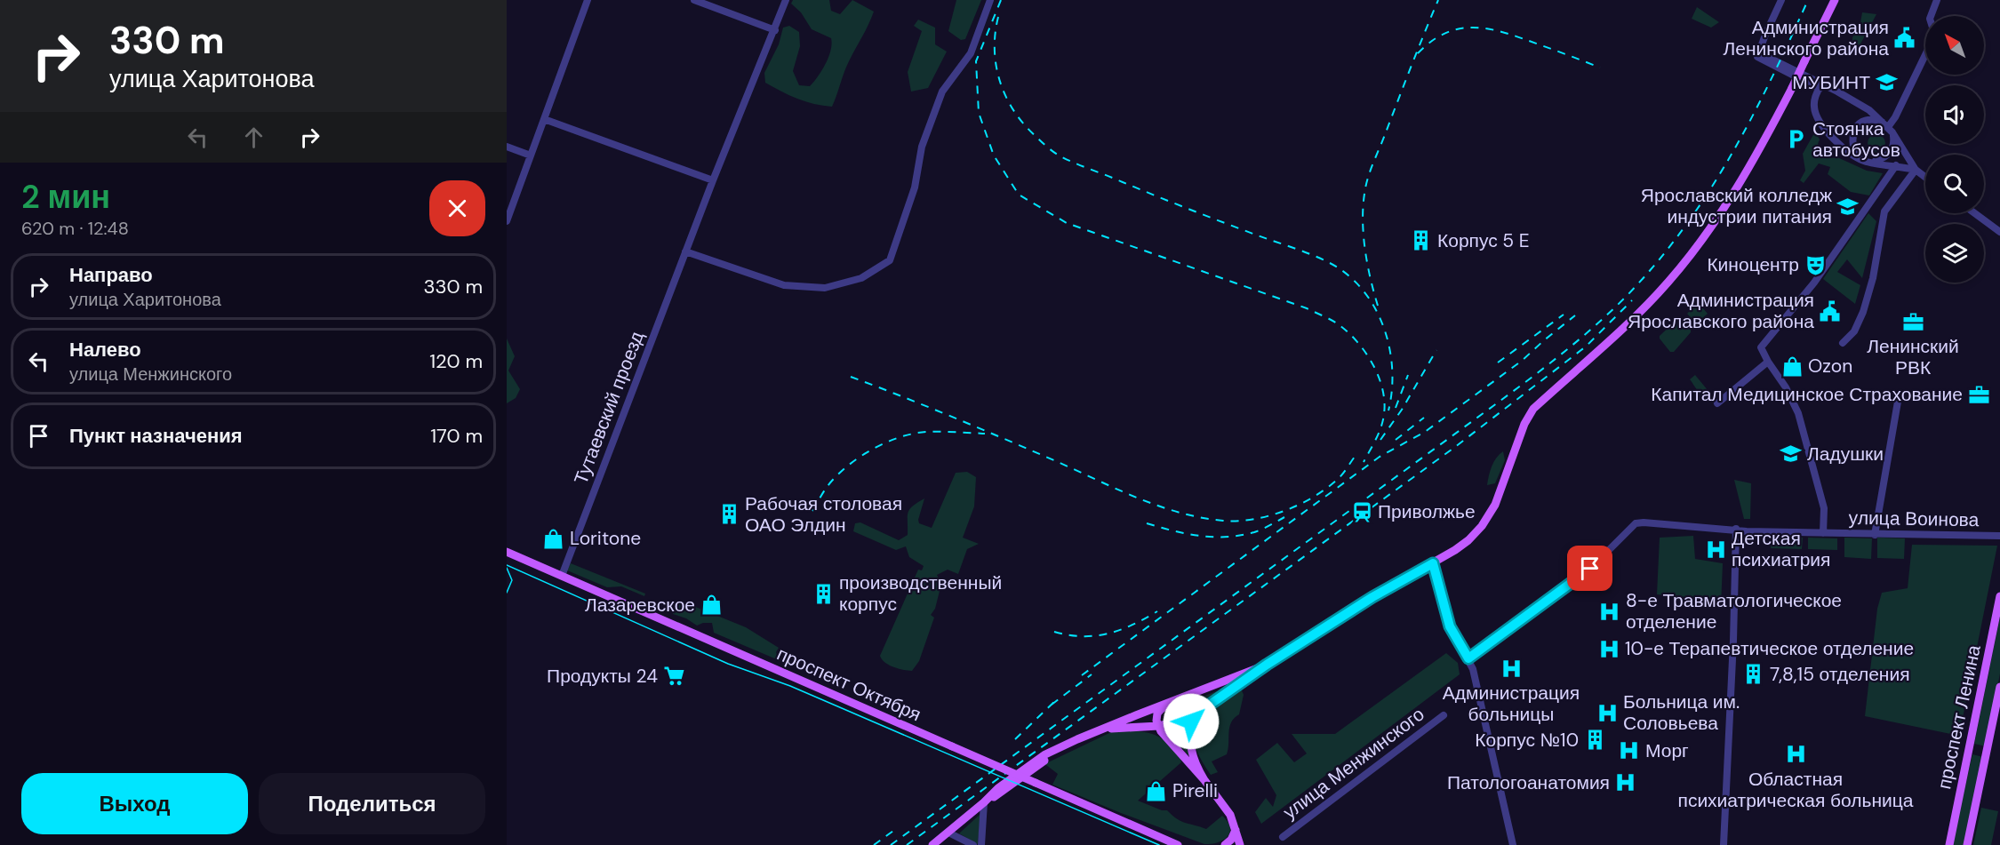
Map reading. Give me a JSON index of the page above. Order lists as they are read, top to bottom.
{
  "streets": {
    "main road": ["проспект Октября", "проспект Ленина"],
    "street": ["Тутаевский проезд", "улица Воинова", "улица Менжинского"]
  },
  "crossings": [
    ["Тутаевский проезд", "проспект Октября"]
  ],
  "places": {
    "public building": ["Администрация Ленинского района", "Администрация Ярославского района"],
    "school or university": ["МУБИНТ", "Ярославский колледж индустрии питания", "Ладушки"],
    "parking": ["Стоянка автобусов"],
    "building": [
      "Корпус 5 E",
      "Рабочая столовая ОАО Элдин",
      "производственный корпус",
      "7,8,15 отделения",
      "Корпус №10"
    ],
    "theatre": ["Киноцентр"],
    "office": ["Ленинский РВК", "Капитал Медицинское Страхование"],
    "shop": [
      "Ozon",
      "Loritone",
      "Лазаревское",
      "Pirelli"
    ],
    "station": ["Приволжье"],
    "hospital": [
      "Детская психиатрия",
      "8-е Травматологическое отделение",
      "10-е Терапевтическое отделение",
      "Администрация больницы",
      "Больница им. Соловьева",
      "Морг",
      "Областная психиатрическая больница",
      "Патологоанатомия"
    ],
    "supermarket": ["Продукты 24"]
  },
  "north": "top left",
  "page": {
    "turn": ["330 m", "улица Харитонова"],
    "heading": ["2 мин", "620 m · 12:48"],
    "list": [
      {
        "name": "Направо",
        "note": "улица Харитонова",
        "value": "330 m"
      },
      {
        "name": "Налево",
        "note": "улица Менжинского",
        "value": "120 m"
      },
      {
        "name": "Пункт назначения",
        "value": "170 m"
      }
    ],
    "buttons": ["Выход", "Поделиться"]
  }
}
